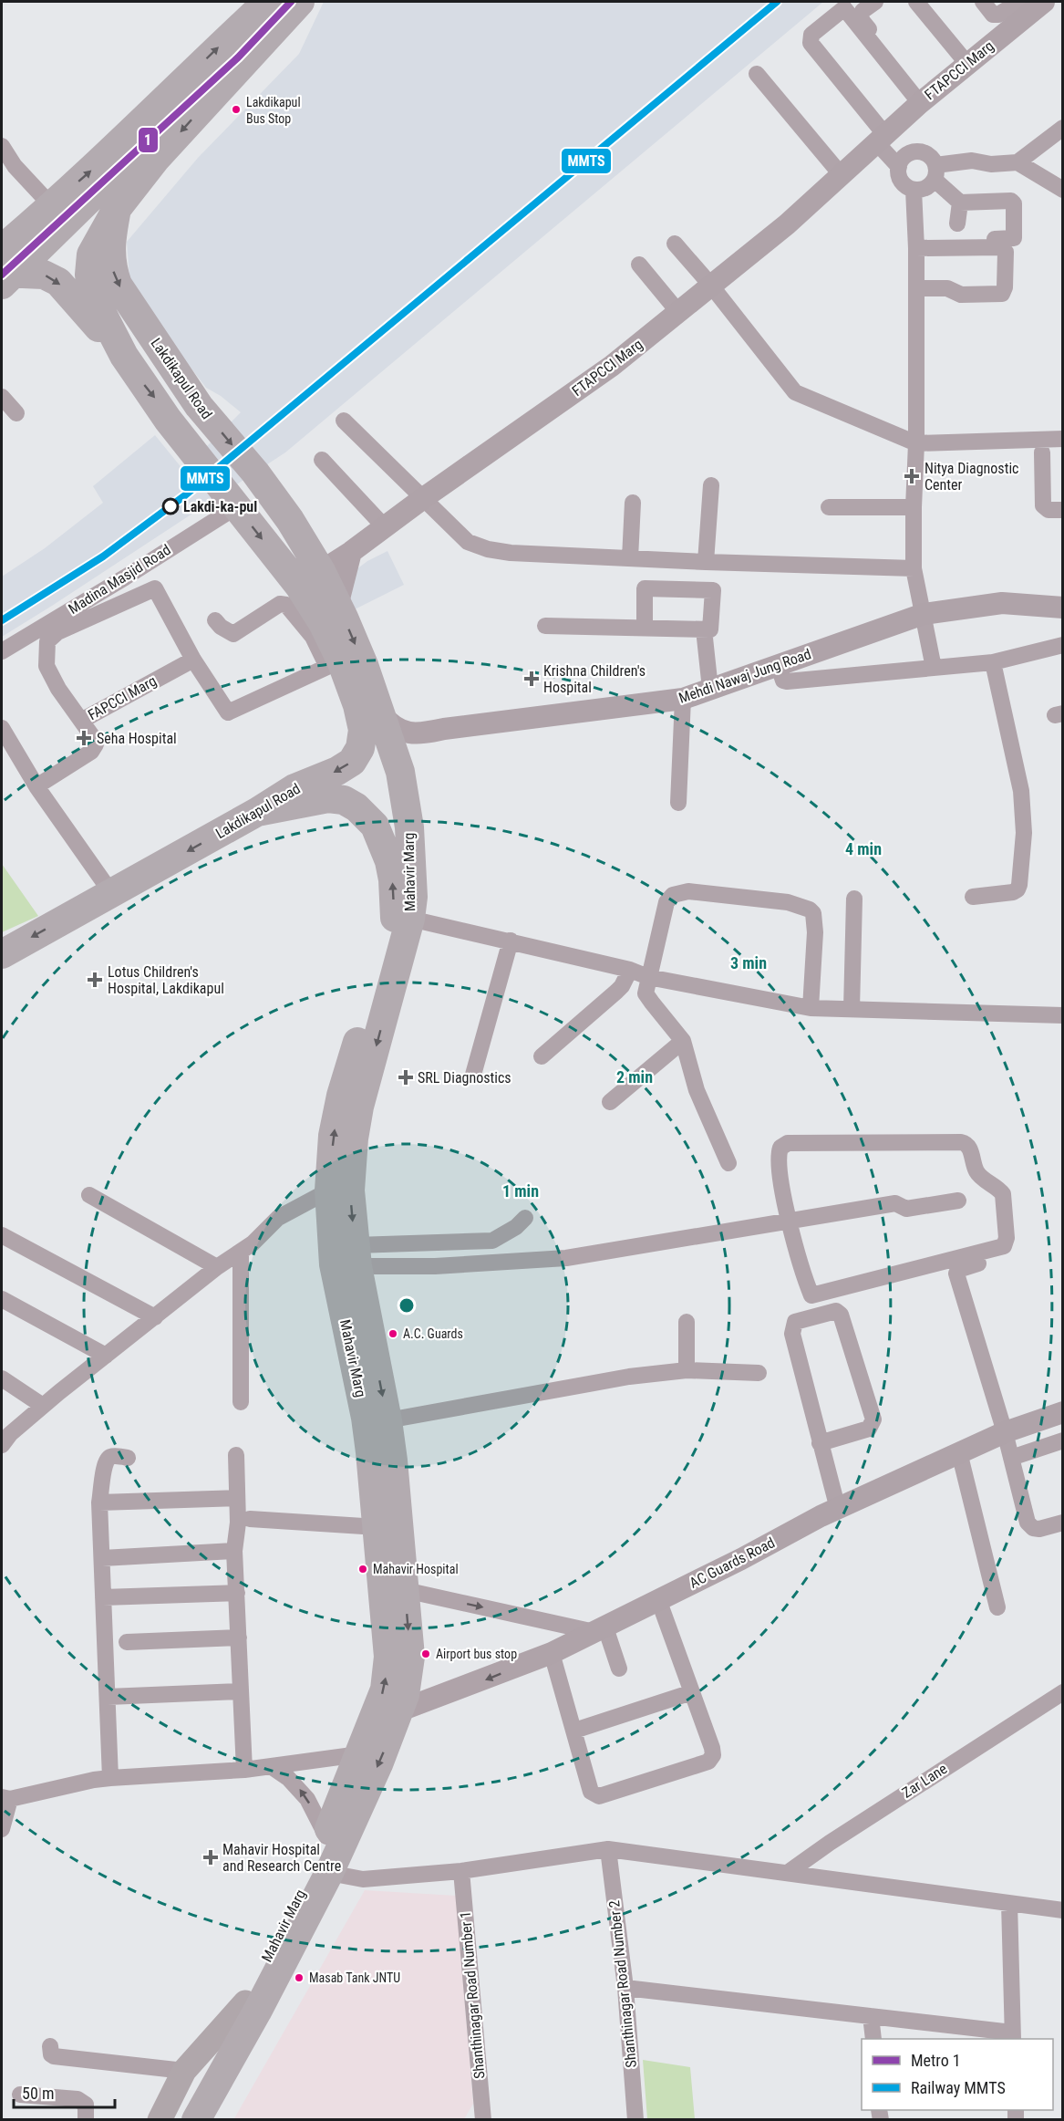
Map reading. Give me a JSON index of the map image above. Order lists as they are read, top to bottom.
{
  "streets": {
    "highway": ["Lakdikapul Road", "Mahavir Marg"],
    "street": [
      "FTAPCCI Marg",
      "Madina Masjid Road",
      "Mehdi Nawaj Jung Road",
      "FAPCCI Marg",
      "AC Guards Road",
      "Zar Lane",
      "Shanthinagar Road Number 2",
      "Shanthinagar Road Number 1"
    ]
  },
  "crossings": [
    ["FTAPCCI Marg", "Lakdikapul Road"],
    ["Lakdikapul Road", "Madina Masjid Road"],
    ["Lakdikapul Road", "Mahavir Marg"],
    ["Mahavir Marg", "AC Guards Road"]
  ],
  "places": {
    "other": [
      "Lakdikapul Bus Stop",
      "Lakdi-ka-pul",
      "A.C. Guards",
      "Mahavir Hospital",
      "Airport bus stop",
      "Masab Tank JNTU"
    ],
    "health": [
      "Nitya Diagnostic Center",
      "Krishna Children's Hospital",
      "Seha Hospital",
      "Lotus Children's Hospital, Lakdikapul",
      "SRL Diagnostics",
      "Mahavir Hospital and Research Centre"
    ]
  },
  "lines": ["metro line 1", "rail line MMTS"],
  "legend": ["Metro 1", "Railway MMTS"],
  "scale_bar": "50 m",
  "rings": [
    "4 min",
    "3 min",
    "2 min",
    "1 min"
  ]
}
